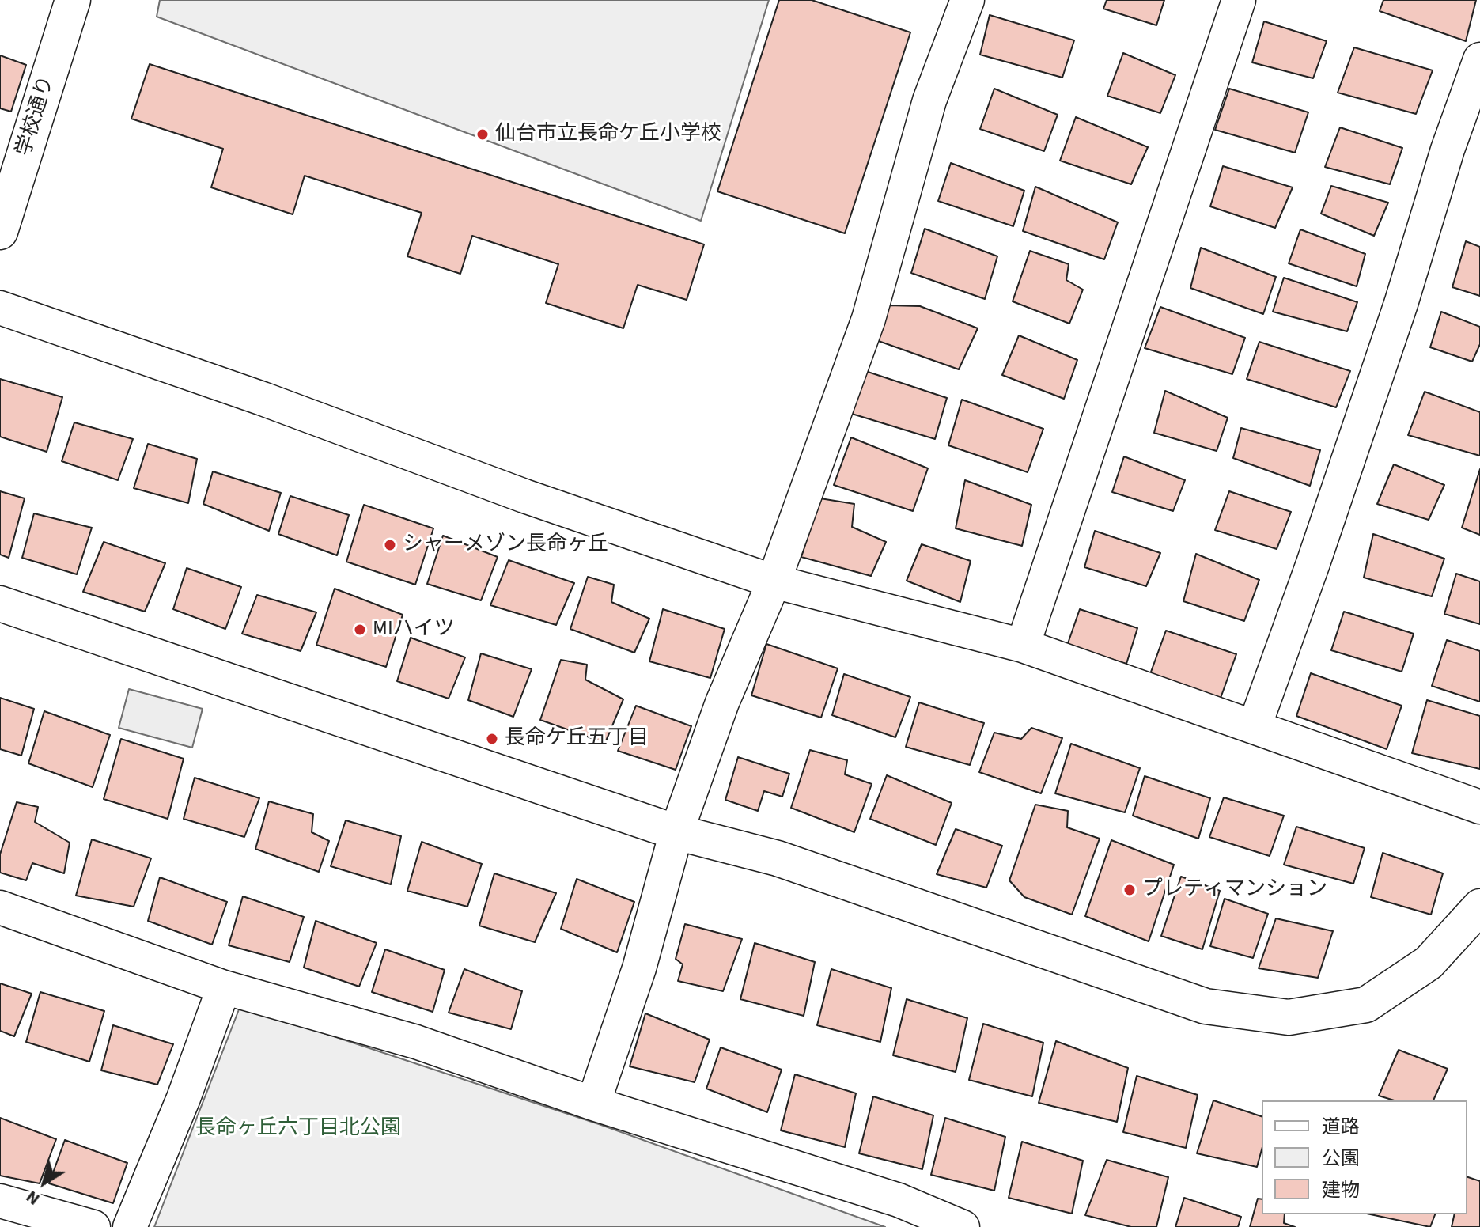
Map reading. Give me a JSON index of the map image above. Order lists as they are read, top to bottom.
{
  "streets": {
    "street": ["学校通り"]
  },
  "parks": ["長命ヶ丘六丁目北公園"],
  "places": [
    "仙台市立長命ケ丘小学校",
    "シャーメゾン長命ヶ丘",
    "MIハイツ",
    "長命ケ丘五丁目",
    "プレティマンション"
  ],
  "legend": ["道路", "公園", "建物"],
  "north": "bottom left"
}
